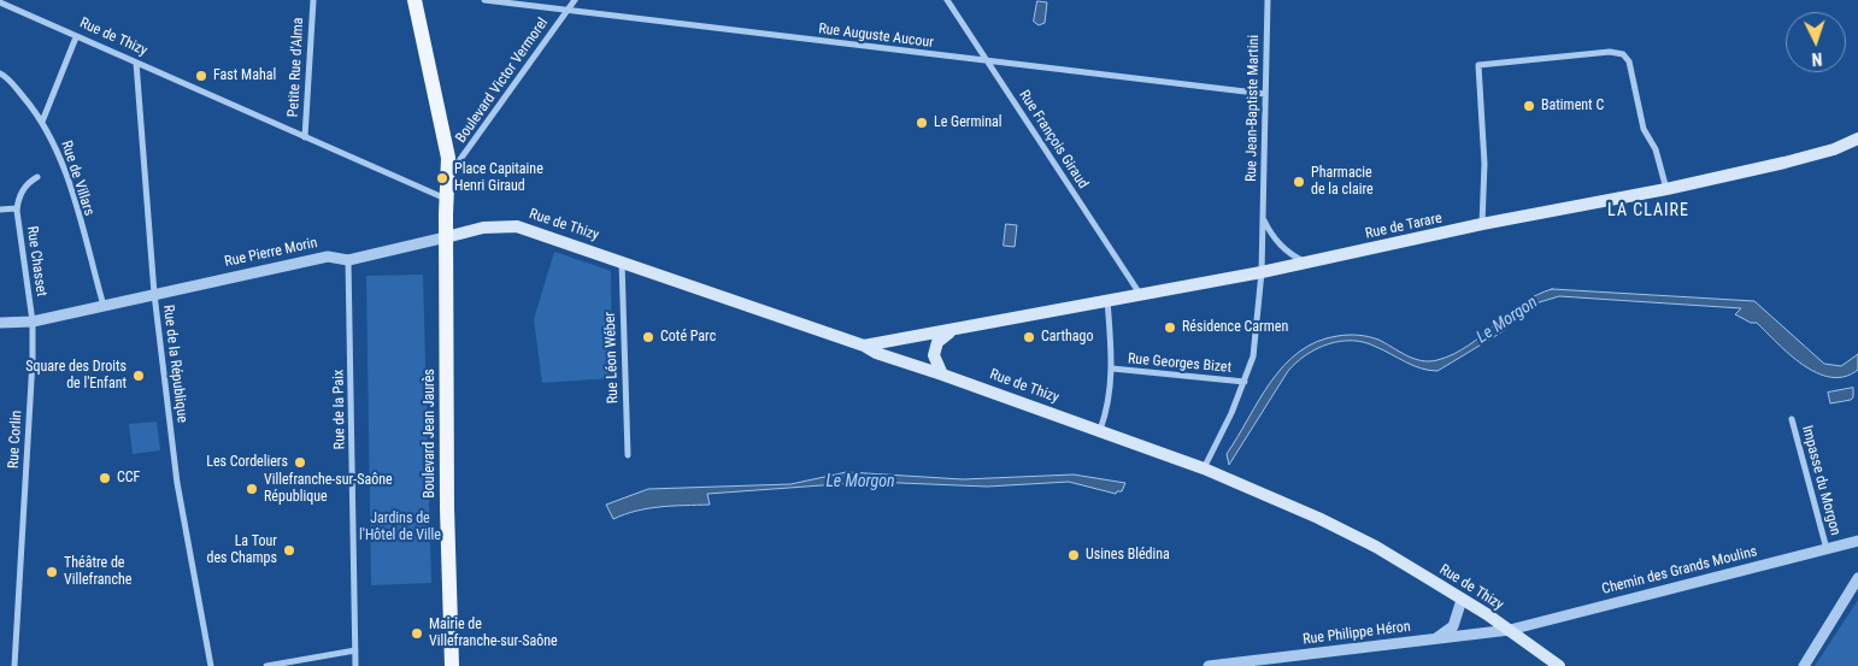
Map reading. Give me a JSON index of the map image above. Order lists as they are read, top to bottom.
{
  "streets": {
    "main road": ["Rue de Thizy", "Rue de Tarare", "Boulevard Jean Jaurès"],
    "street": [
      "Rue Auguste Aucour",
      "Petite Rue d'Alma",
      "Boulevard Victor Vermorel",
      "Rue Jean-Baptiste Martini",
      "Rue François Giraud",
      "Rue de Villars",
      "Rue Pierre Morin",
      "Rue Chasset",
      "Rue Léon Wéber",
      "Rue de la République",
      "Rue Georges Bizet",
      "Rue de la Paix",
      "Rue Corlin",
      "Impasse du Morgon",
      "Chemin des Grands Moulins",
      "Rue Philippe Héron"
    ]
  },
  "crossings": [
    ["Rue Auguste Aucour", "Boulevard Victor Vermorel"],
    ["Rue Auguste Aucour", "Rue Jean-Baptiste Martini"],
    ["Rue Auguste Aucour", "Rue François Giraud"],
    ["Rue de Thizy", "Petite Rue d'Alma"],
    ["Rue de Thizy", "Rue Jean-Baptiste Martini"],
    ["Rue de Thizy", "Rue de Tarare"],
    ["Rue de Thizy", "Rue Pierre Morin"],
    ["Rue de Thizy", "Rue Léon Wéber"],
    ["Rue de Thizy", "Rue de la République"],
    ["Rue de Thizy", "Boulevard Jean Jaurès"],
    ["Rue de Thizy", "Chemin des Grands Moulins"],
    ["Rue de Thizy", "Rue Philippe Héron"],
    ["Boulevard Victor Vermorel", "Boulevard Jean Jaurès"],
    ["Rue Jean-Baptiste Martini", "Rue de Tarare"],
    ["Rue Jean-Baptiste Martini", "Rue Georges Bizet"],
    ["Rue François Giraud", "Rue de Tarare"],
    ["Rue de Villars", "Rue Pierre Morin"],
    ["Rue Pierre Morin", "Rue Chasset"],
    ["Rue Pierre Morin", "Rue de la République"],
    ["Rue Pierre Morin", "Rue de la Paix"],
    ["Rue Pierre Morin", "Boulevard Jean Jaurès"],
    ["Rue Pierre Morin", "Rue Corlin"],
    ["Rue Chasset", "Rue Corlin"],
    ["Impasse du Morgon", "Chemin des Grands Moulins"],
    ["Chemin des Grands Moulins", "Rue Philippe Héron"]
  ],
  "districts": ["LA CLAIRE"],
  "water": ["Le Morgon"],
  "parks": ["Jardins de l'Hôtel de Ville"],
  "places": [
    "Fast Mahal",
    "Batiment C",
    "Le Germinal",
    "Place Capitaine Henri Giraud",
    "Pharmacie de la claire",
    "Résidence Carmen",
    "Coté Parc",
    "Carthago",
    "Square des Droits de l'Enfant",
    "Les Cordeliers",
    "CCF",
    "Villefranche-sur-Saône République",
    "La Tour des Champs",
    "Usines Blédina",
    "Théâtre de Villefranche",
    "Mairie de Villefranche-sur-Saône"
  ],
  "north": "bottom"
}
